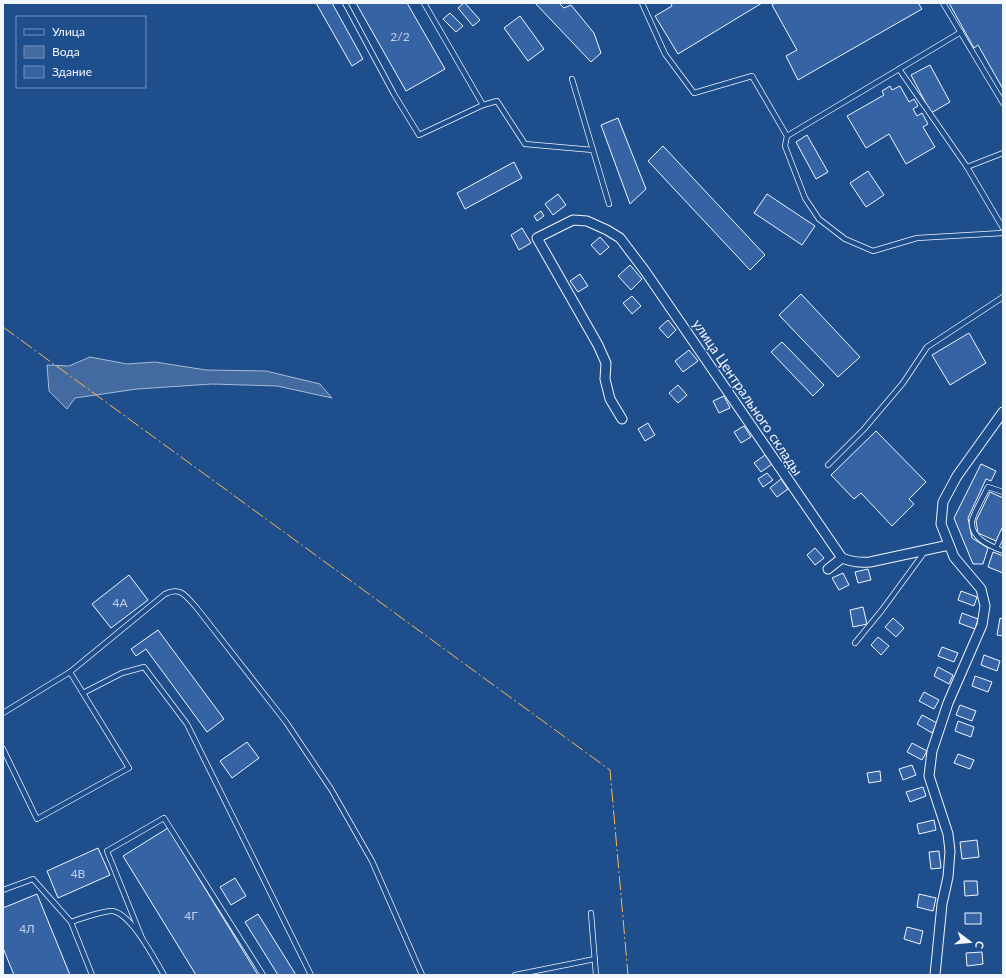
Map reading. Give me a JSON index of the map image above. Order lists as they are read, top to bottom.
{
  "streets": {
    "street": ["улица Центрального склады"]
  },
  "house_numbers": [
    "2/2",
    "4А",
    "4В",
    "4Г",
    "4Л"
  ],
  "legend": ["Улица", "Вода", "Здание"],
  "north": "right"
}
